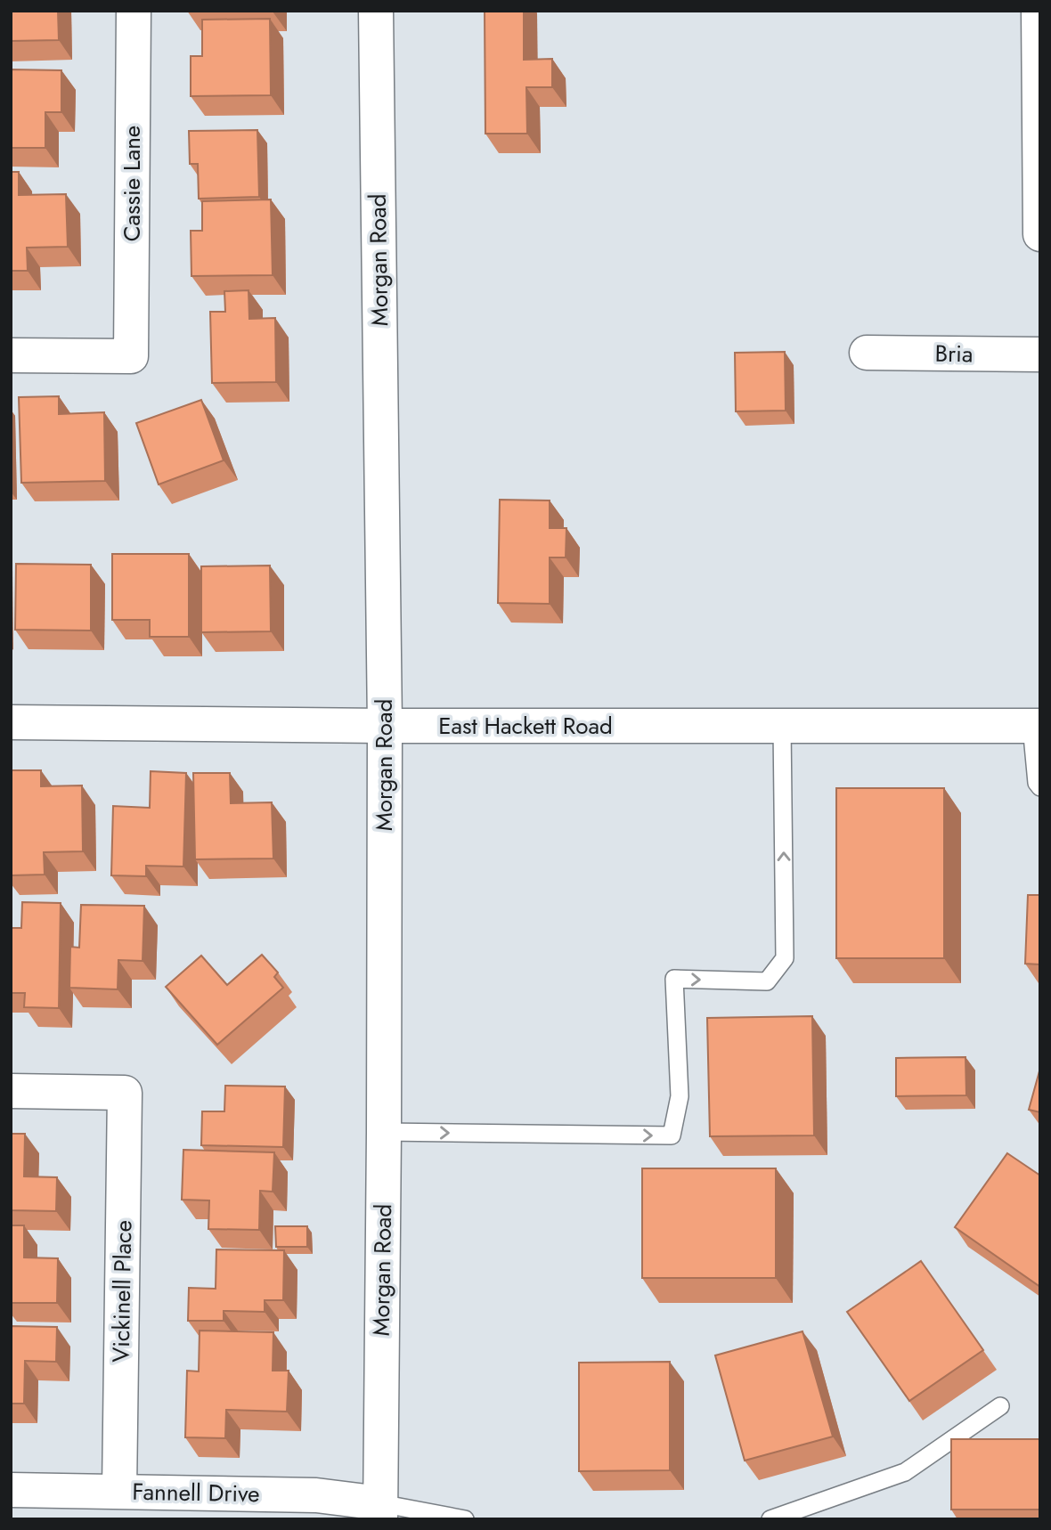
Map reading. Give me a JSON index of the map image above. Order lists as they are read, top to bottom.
{
  "streets": {
    "street": [
      "Cassie Lane",
      "Morgan Road",
      "Bria",
      "East Hackett Road",
      "Vickinell Place",
      "Fannell Drive"
    ]
  },
  "crossings": [
    ["Morgan Road", "East Hackett Road"],
    ["Morgan Road", "Fannell Drive"],
    ["Vickinell Place", "Fannell Drive"]
  ]
}
